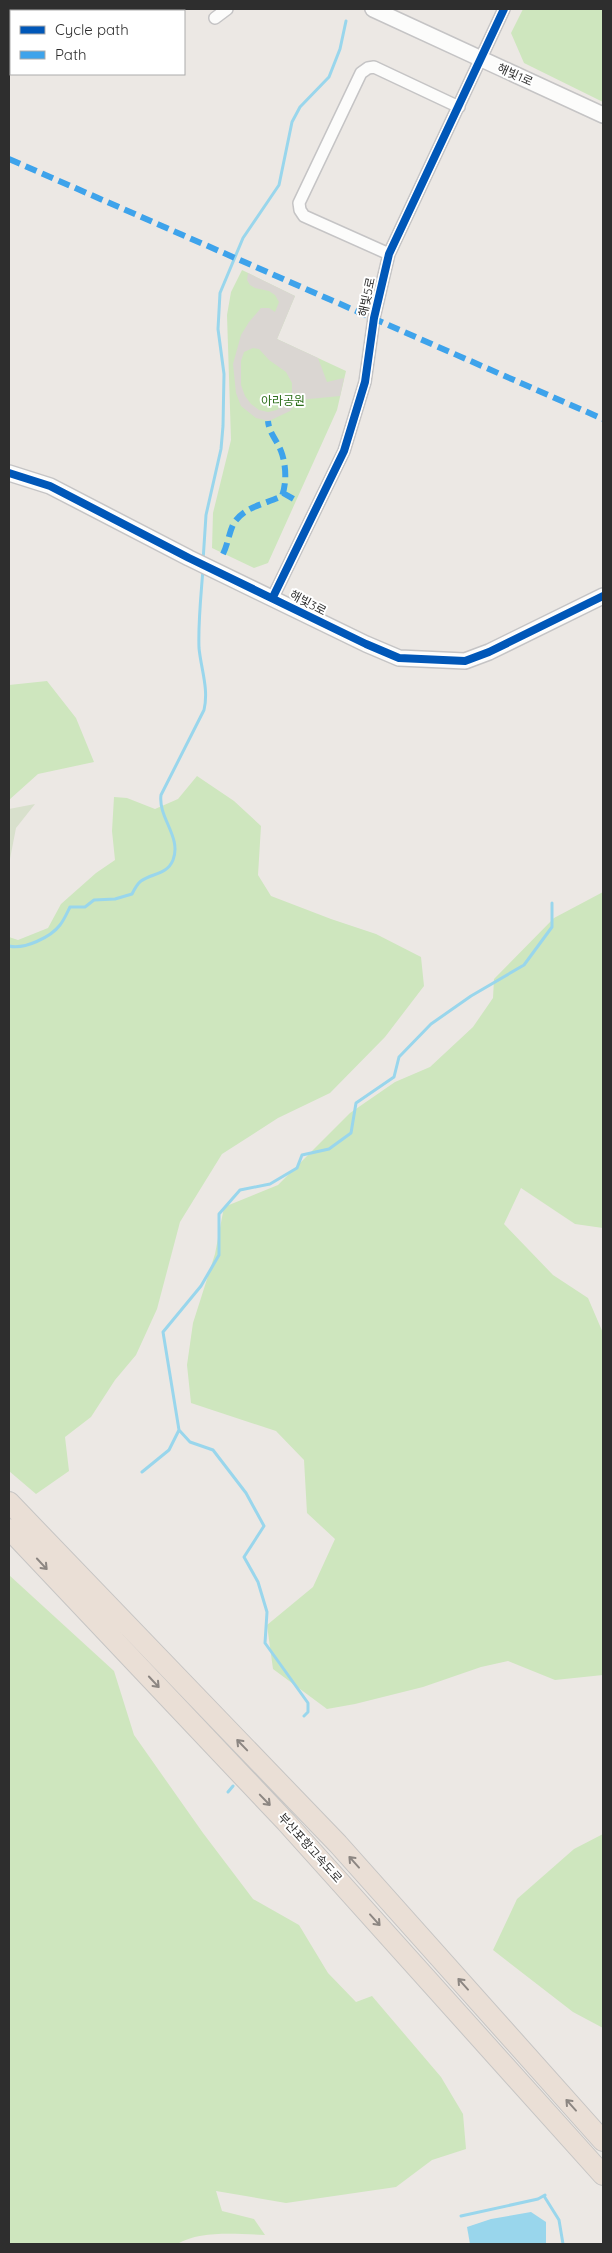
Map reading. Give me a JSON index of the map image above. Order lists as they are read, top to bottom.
{
  "streets": {
    "highway": ["부산포항고속도로"],
    "street": ["해빛1로", "해빛5로", "해빛3로"]
  },
  "crossings": [
    ["해빛1로", "해빛5로"],
    ["해빛5로", "해빛3로"]
  ],
  "parks": ["아라공원"],
  "legend": ["Cycle path", "Path"]
}
